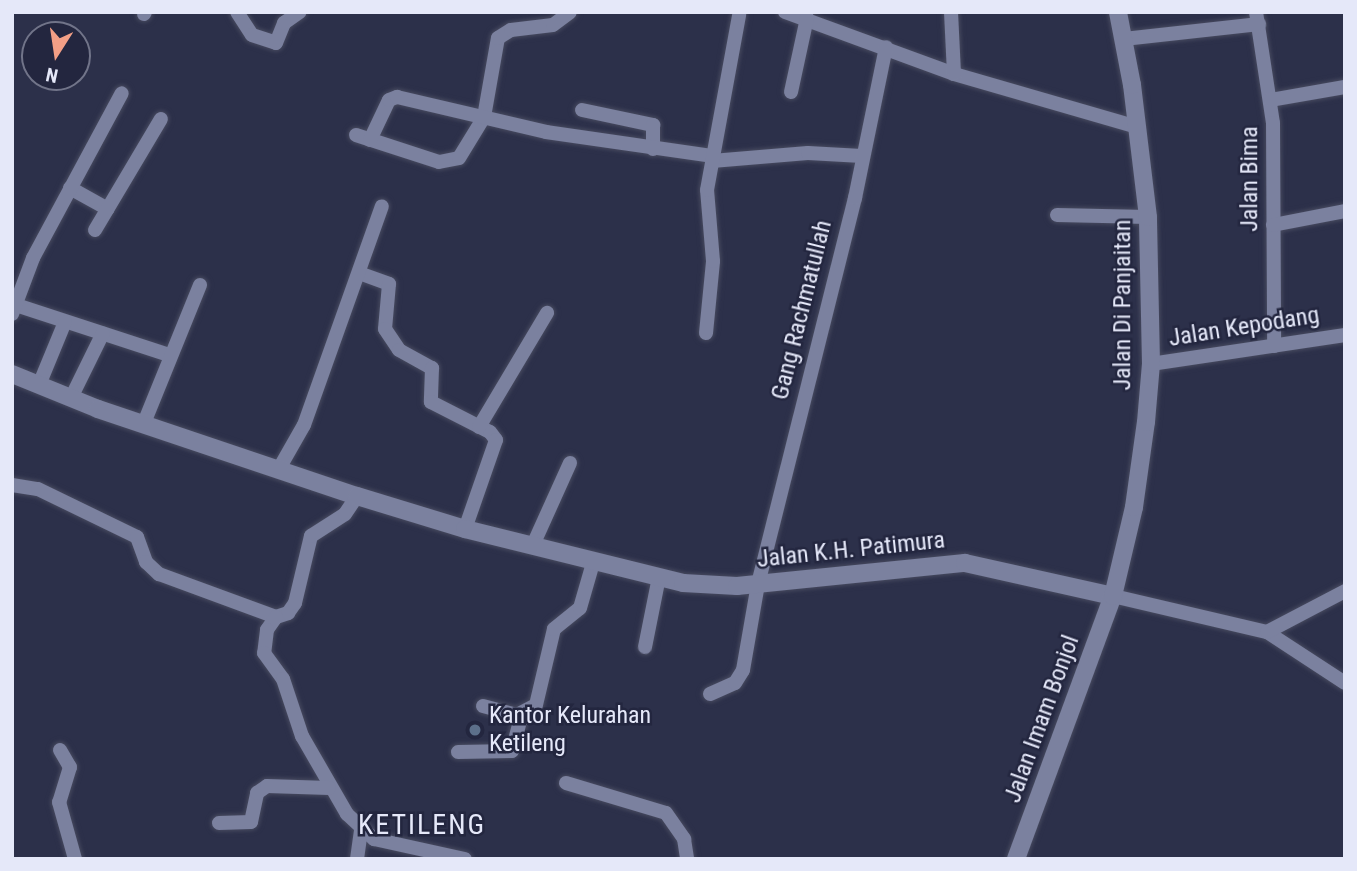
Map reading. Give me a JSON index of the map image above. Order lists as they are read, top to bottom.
{
  "streets": {
    "street": [
      "Jalan Bima",
      "Jalan Di Panjaitan",
      "Gang Rachmatullah",
      "Jalan Kepodang",
      "Jalan K.H. Patimura",
      "Jalan Imam Bonjol"
    ]
  },
  "crossings": [
    ["Jalan Bima", "Jalan Kepodang"],
    ["Jalan Di Panjaitan", "Jalan Kepodang"],
    ["Jalan Di Panjaitan", "Jalan K.H. Patimura"],
    ["Jalan Di Panjaitan", "Jalan Imam Bonjol"],
    ["Gang Rachmatullah", "Jalan K.H. Patimura"],
    ["Jalan K.H. Patimura", "Jalan Imam Bonjol"]
  ],
  "districts": ["KETILENG"],
  "places": ["Kantor Kelurahan Ketileng"],
  "north": "bottom"
}
